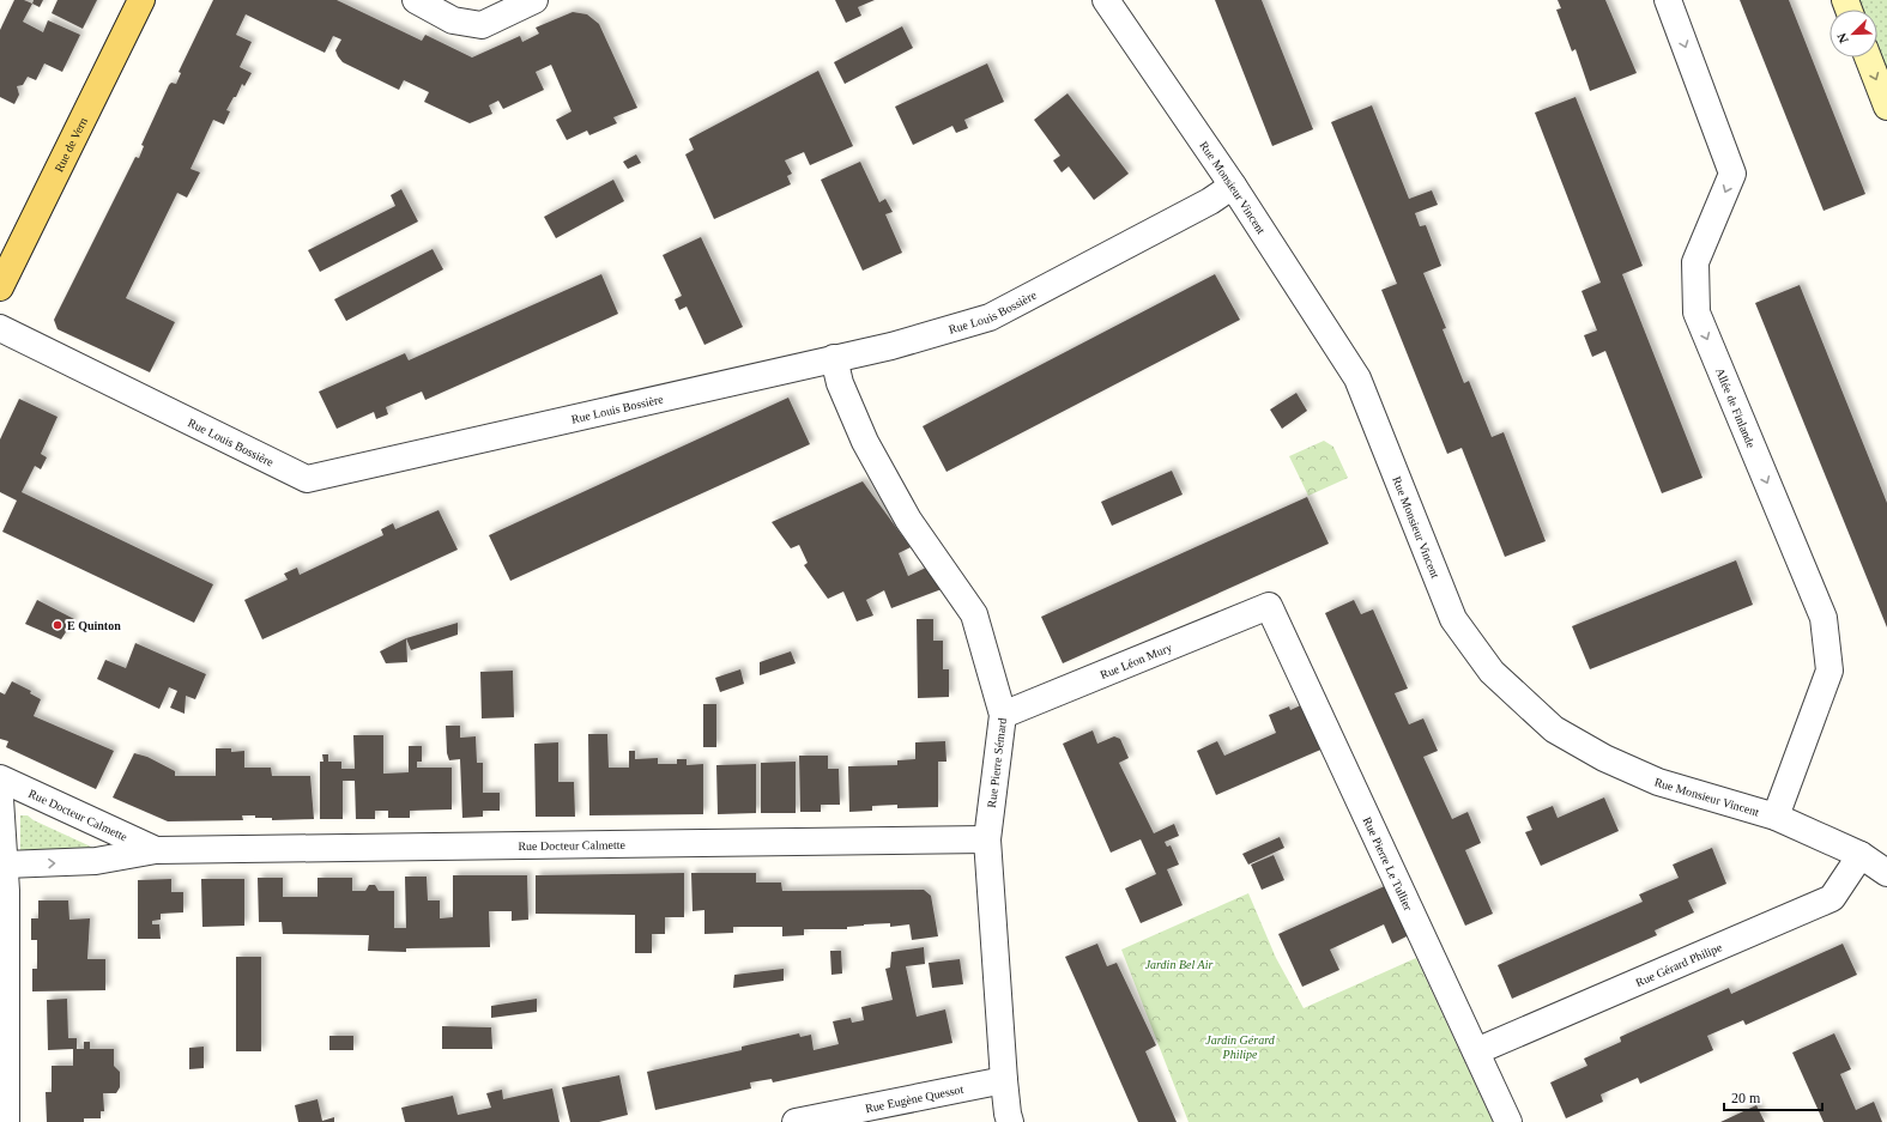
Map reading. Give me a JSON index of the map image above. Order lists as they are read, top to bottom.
{
  "streets": {
    "main road": ["Rue de Vern"],
    "street": [
      "Rue Monsieur Vincent",
      "Rue Louis Bossière",
      "Allée de Finlande",
      "Rue Léon Mury",
      "Rue Pierre Sémard",
      "Rue Docteur Calmette",
      "Rue Pierre Le Tullier",
      "Rue Gérard Philipe",
      "Rue Eugène Quessot"
    ]
  },
  "crossings": [
    ["Rue Monsieur Vincent", "Rue Louis Bossière"],
    ["Rue Monsieur Vincent", "Allée de Finlande"],
    ["Rue Monsieur Vincent", "Rue Gérard Philipe"],
    ["Rue Louis Bossière", "Rue Pierre Sémard"],
    ["Rue Léon Mury", "Rue Pierre Sémard"],
    ["Rue Léon Mury", "Rue Pierre Le Tullier"],
    ["Rue Pierre Sémard", "Rue Docteur Calmette"],
    ["Rue Pierre Sémard", "Rue Eugène Quessot"],
    ["Rue Pierre Le Tullier", "Rue Gérard Philipe"]
  ],
  "one_way": ["Allée de Finlande"],
  "parks": ["Jardin Bel Air", "Jardin Gérard Philipe"],
  "places": ["E Quinton"],
  "scale_bar": "20 m",
  "north": "bottom left"
}
